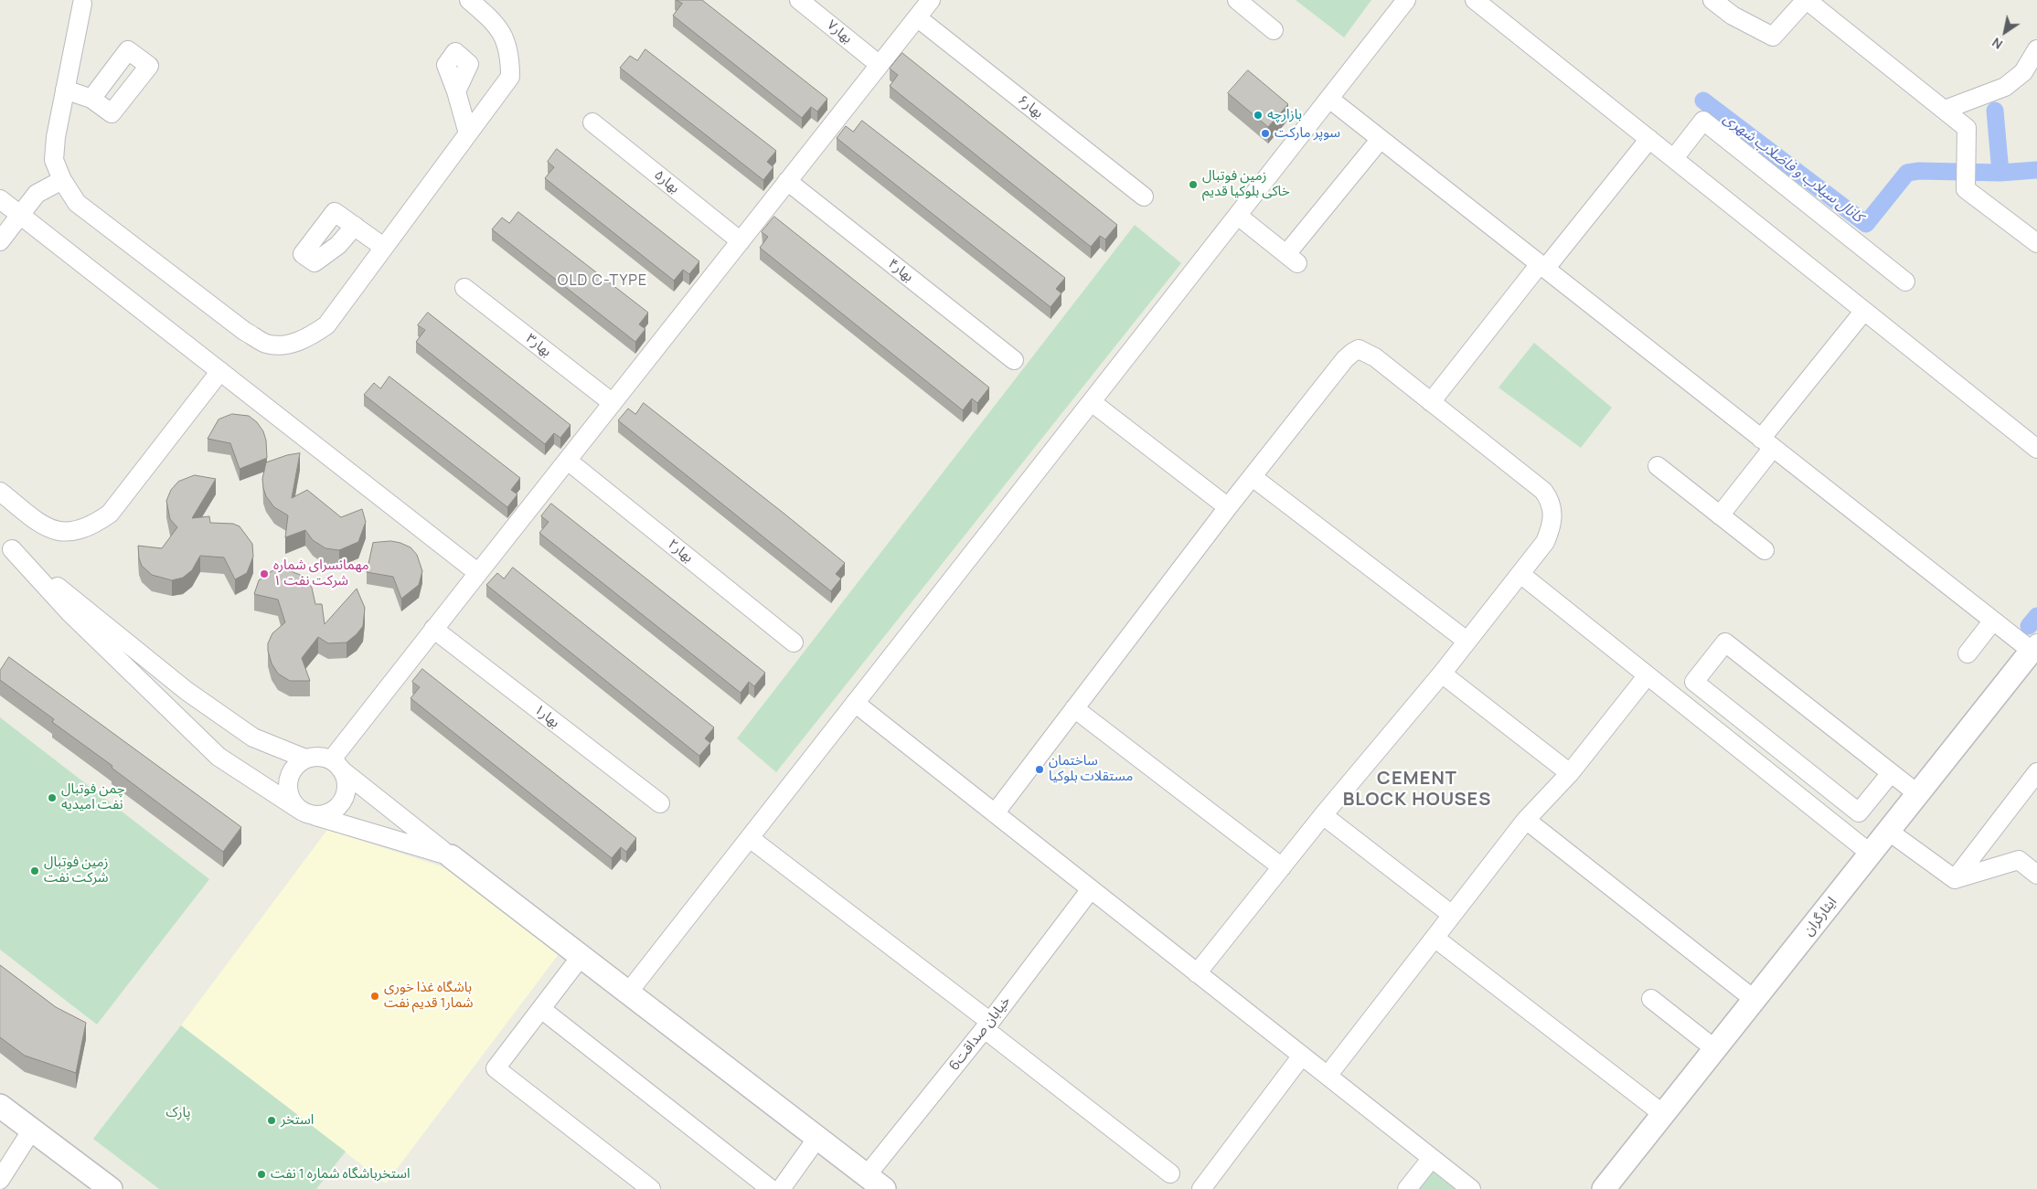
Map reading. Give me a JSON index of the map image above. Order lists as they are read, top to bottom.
{
  "streets": {
    "street": [
      "بهار۷",
      "بهار۶",
      "بهار۵",
      "بهار۴",
      "بهار۳",
      "بهار۲",
      "بهار۱",
      "ایثارگران",
      "خیابان صداقت6"
    ]
  },
  "districts": ["OLD C-TYPE", "CEMENT BLOCK HOUSES"],
  "water": ["کانال سیلاب و فاضلاب شهری"],
  "parks": ["پارک"],
  "places": [
    "بازارچه",
    "سوپر مارکت",
    "زمین فوتبال خاکی بلوکیا قدیم",
    "مهمانسرای شماره ۱ شرکت نفت",
    "ساختمان مستقلات بلوکیا",
    "چمن فوتبال نفت امیدیه",
    "زمین فوتبال شرکت نفت",
    "باشگاه غذا خوری شمار1 قدیم نفت",
    "استخر",
    "استخرباشگاه شماره 1 نفت"
  ],
  "north": "bottom left"
}
